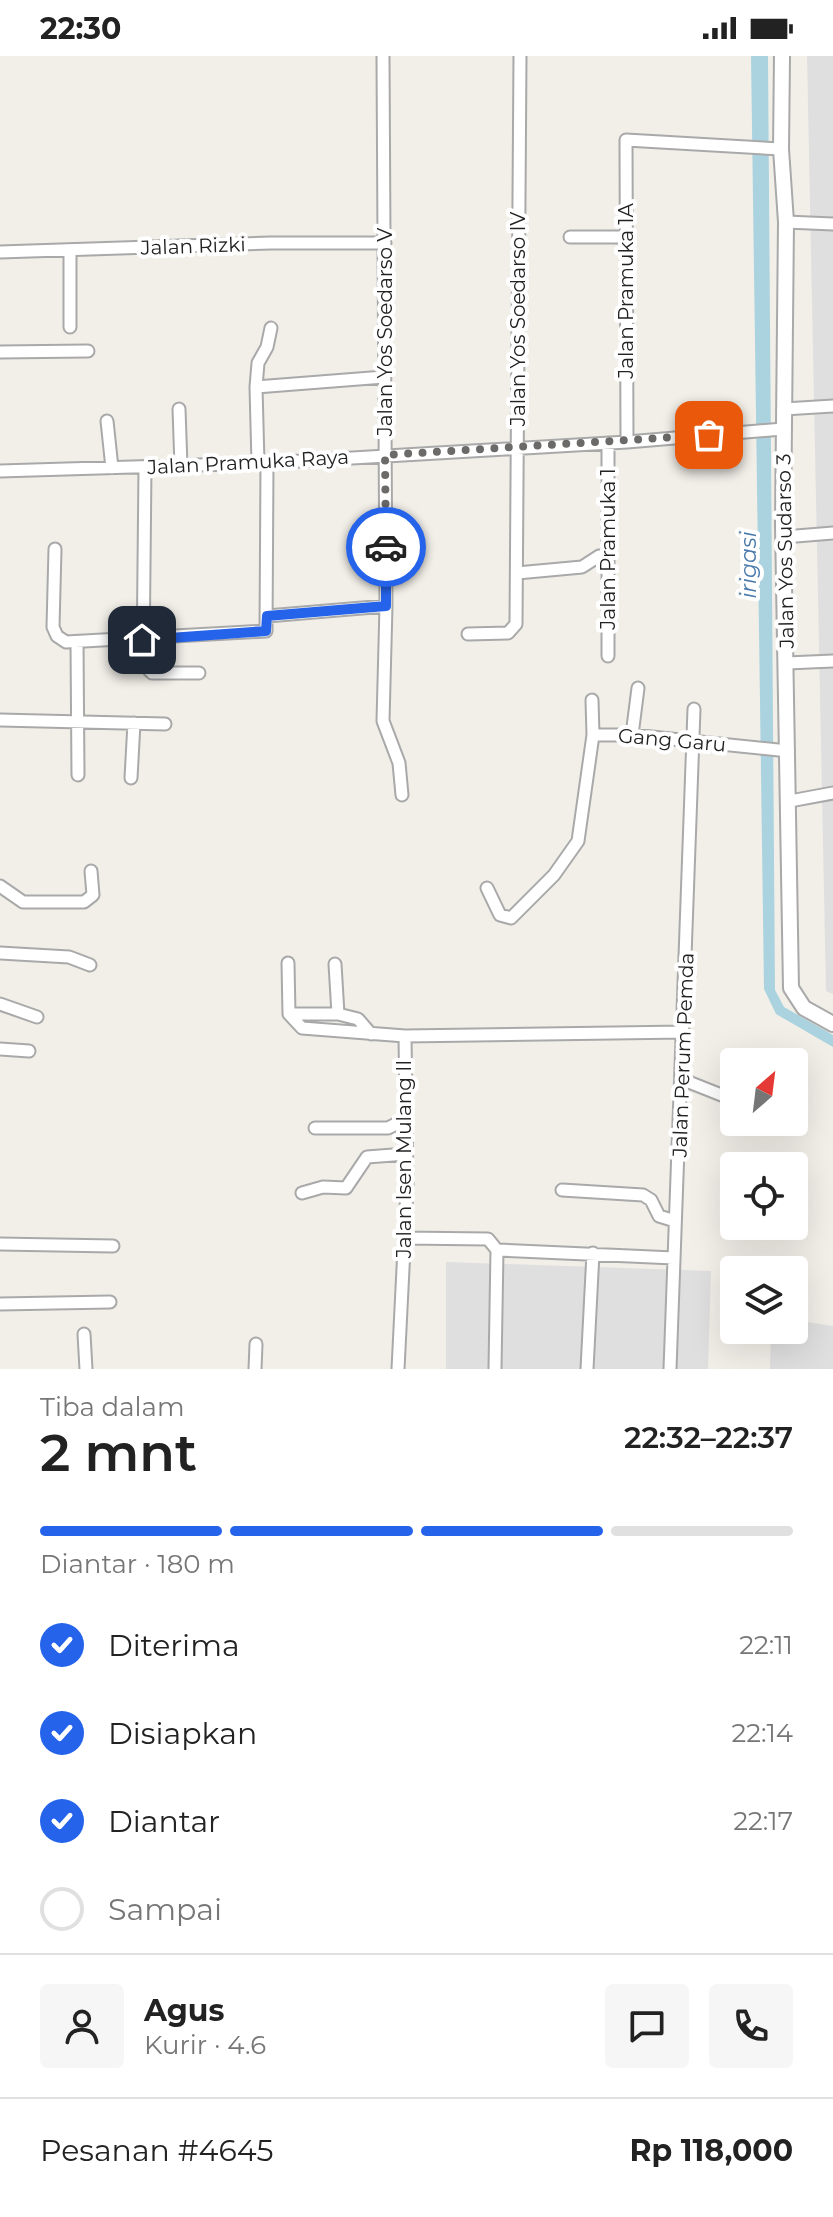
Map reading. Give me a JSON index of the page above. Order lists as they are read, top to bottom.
{
  "streets": {
    "street": [
      "Jalan Rizki",
      "Jalan Pramuka 1A",
      "Jalan Yos Soedarso IV",
      "Jalan Yos Soedarso V",
      "Jalan Pramuka Raya",
      "Jalan Pramuka 1",
      "Jalan Yos Sudarso 3",
      "Gang Garu",
      "Jalan Perum Pemda",
      "Jalan Isen Mulang II"
    ]
  },
  "crossings": [
    ["Jalan Rizki", "Jalan Yos Soedarso V"],
    ["Jalan Pramuka 1A", "Jalan Pramuka Raya"],
    ["Jalan Pramuka 1A", "Jalan Yos Sudarso 3"],
    ["Jalan Yos Soedarso IV", "Jalan Pramuka Raya"],
    ["Jalan Yos Soedarso V", "Jalan Pramuka Raya"],
    ["Jalan Pramuka Raya", "Jalan Pramuka 1"],
    ["Jalan Pramuka Raya", "Jalan Yos Sudarso 3"],
    ["Jalan Yos Sudarso 3", "Gang Garu"],
    ["Gang Garu", "Jalan Perum Pemda"],
    ["Jalan Perum Pemda", "Jalan Isen Mulang II"]
  ],
  "water": ["irigasi"],
  "north": "top right",
  "page": {
    "status": "22:30",
    "heading": ["2 mnt", "Tiba dalam", "22:32–22:37"],
    "panel": [
      "Agus",
      "Kurir · 4.6",
      "Pesanan #4645",
      "Rp 118,000"
    ],
    "bar": "Diantar · 180 m",
    "list": [
      ["Diterima", "22:11"],
      ["Disiapkan", "22:14"],
      ["Diantar", "22:17"],
      "Sampai"
    ]
  }
}
